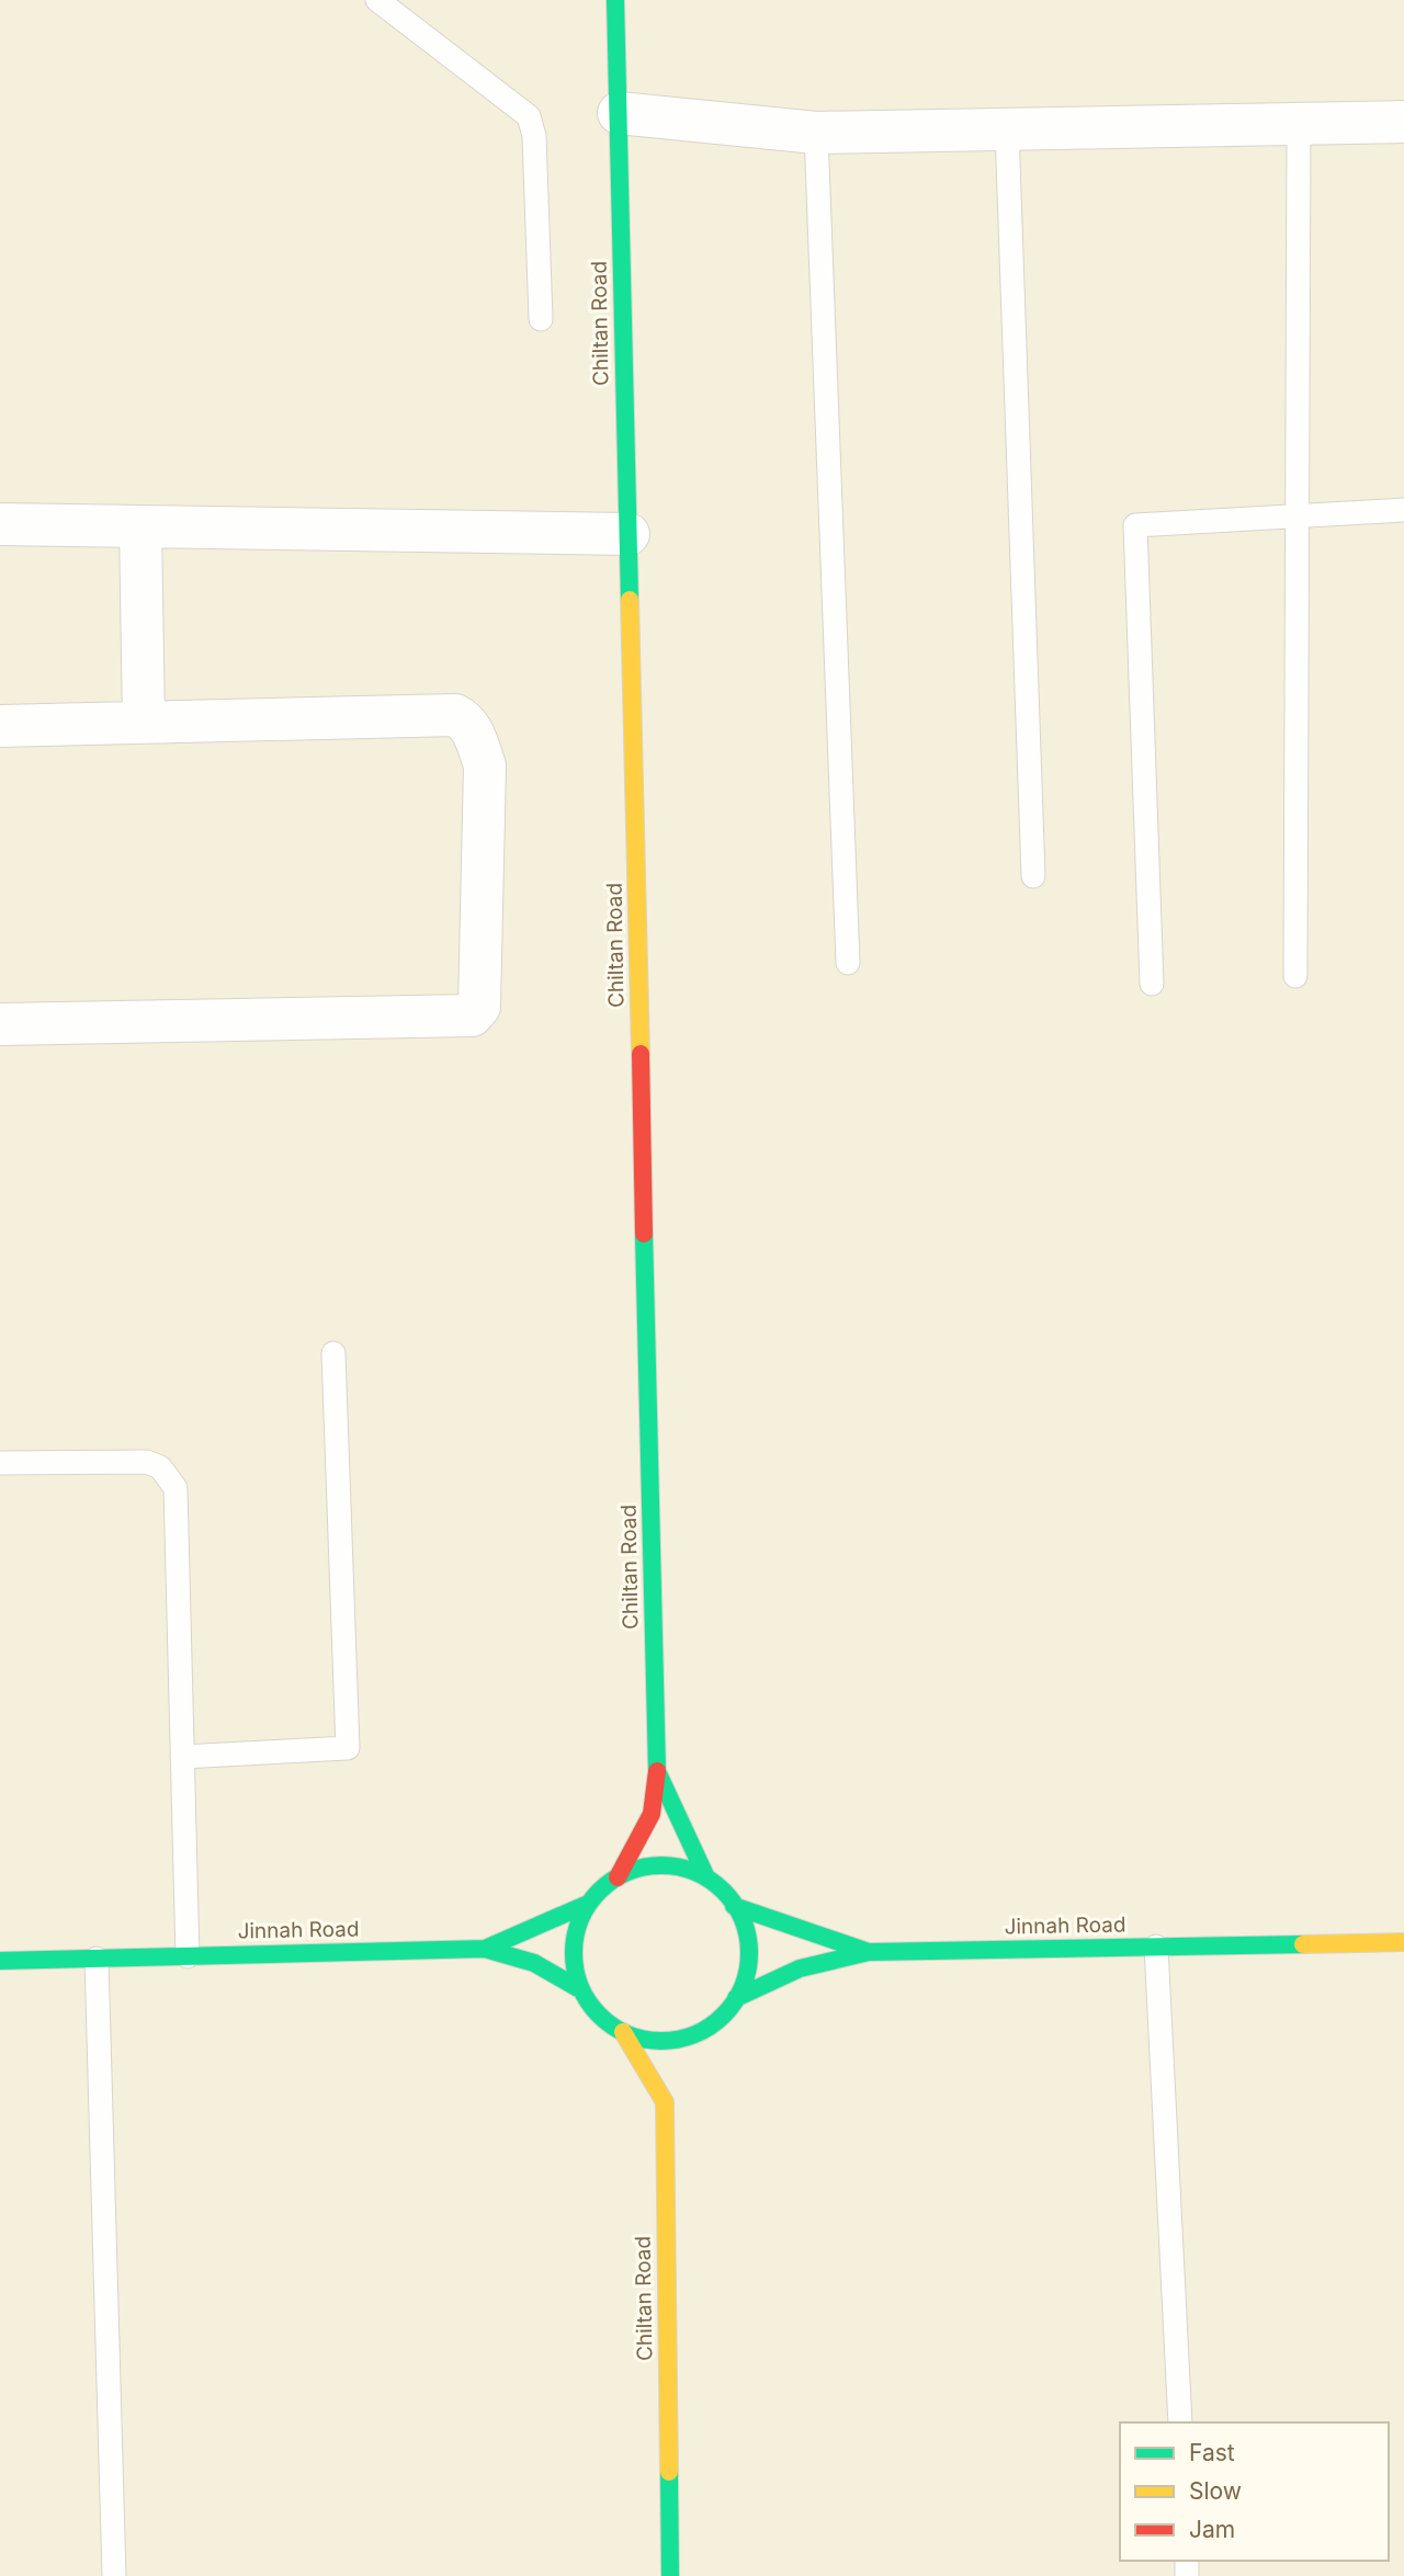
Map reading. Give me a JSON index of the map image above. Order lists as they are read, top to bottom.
{
  "streets": {
    "street": ["Chiltan Road", "Jinnah Road"]
  },
  "crossings": [
    ["Chiltan Road", "Jinnah Road"]
  ],
  "legend": ["Fast", "Slow", "Jam"]
}
